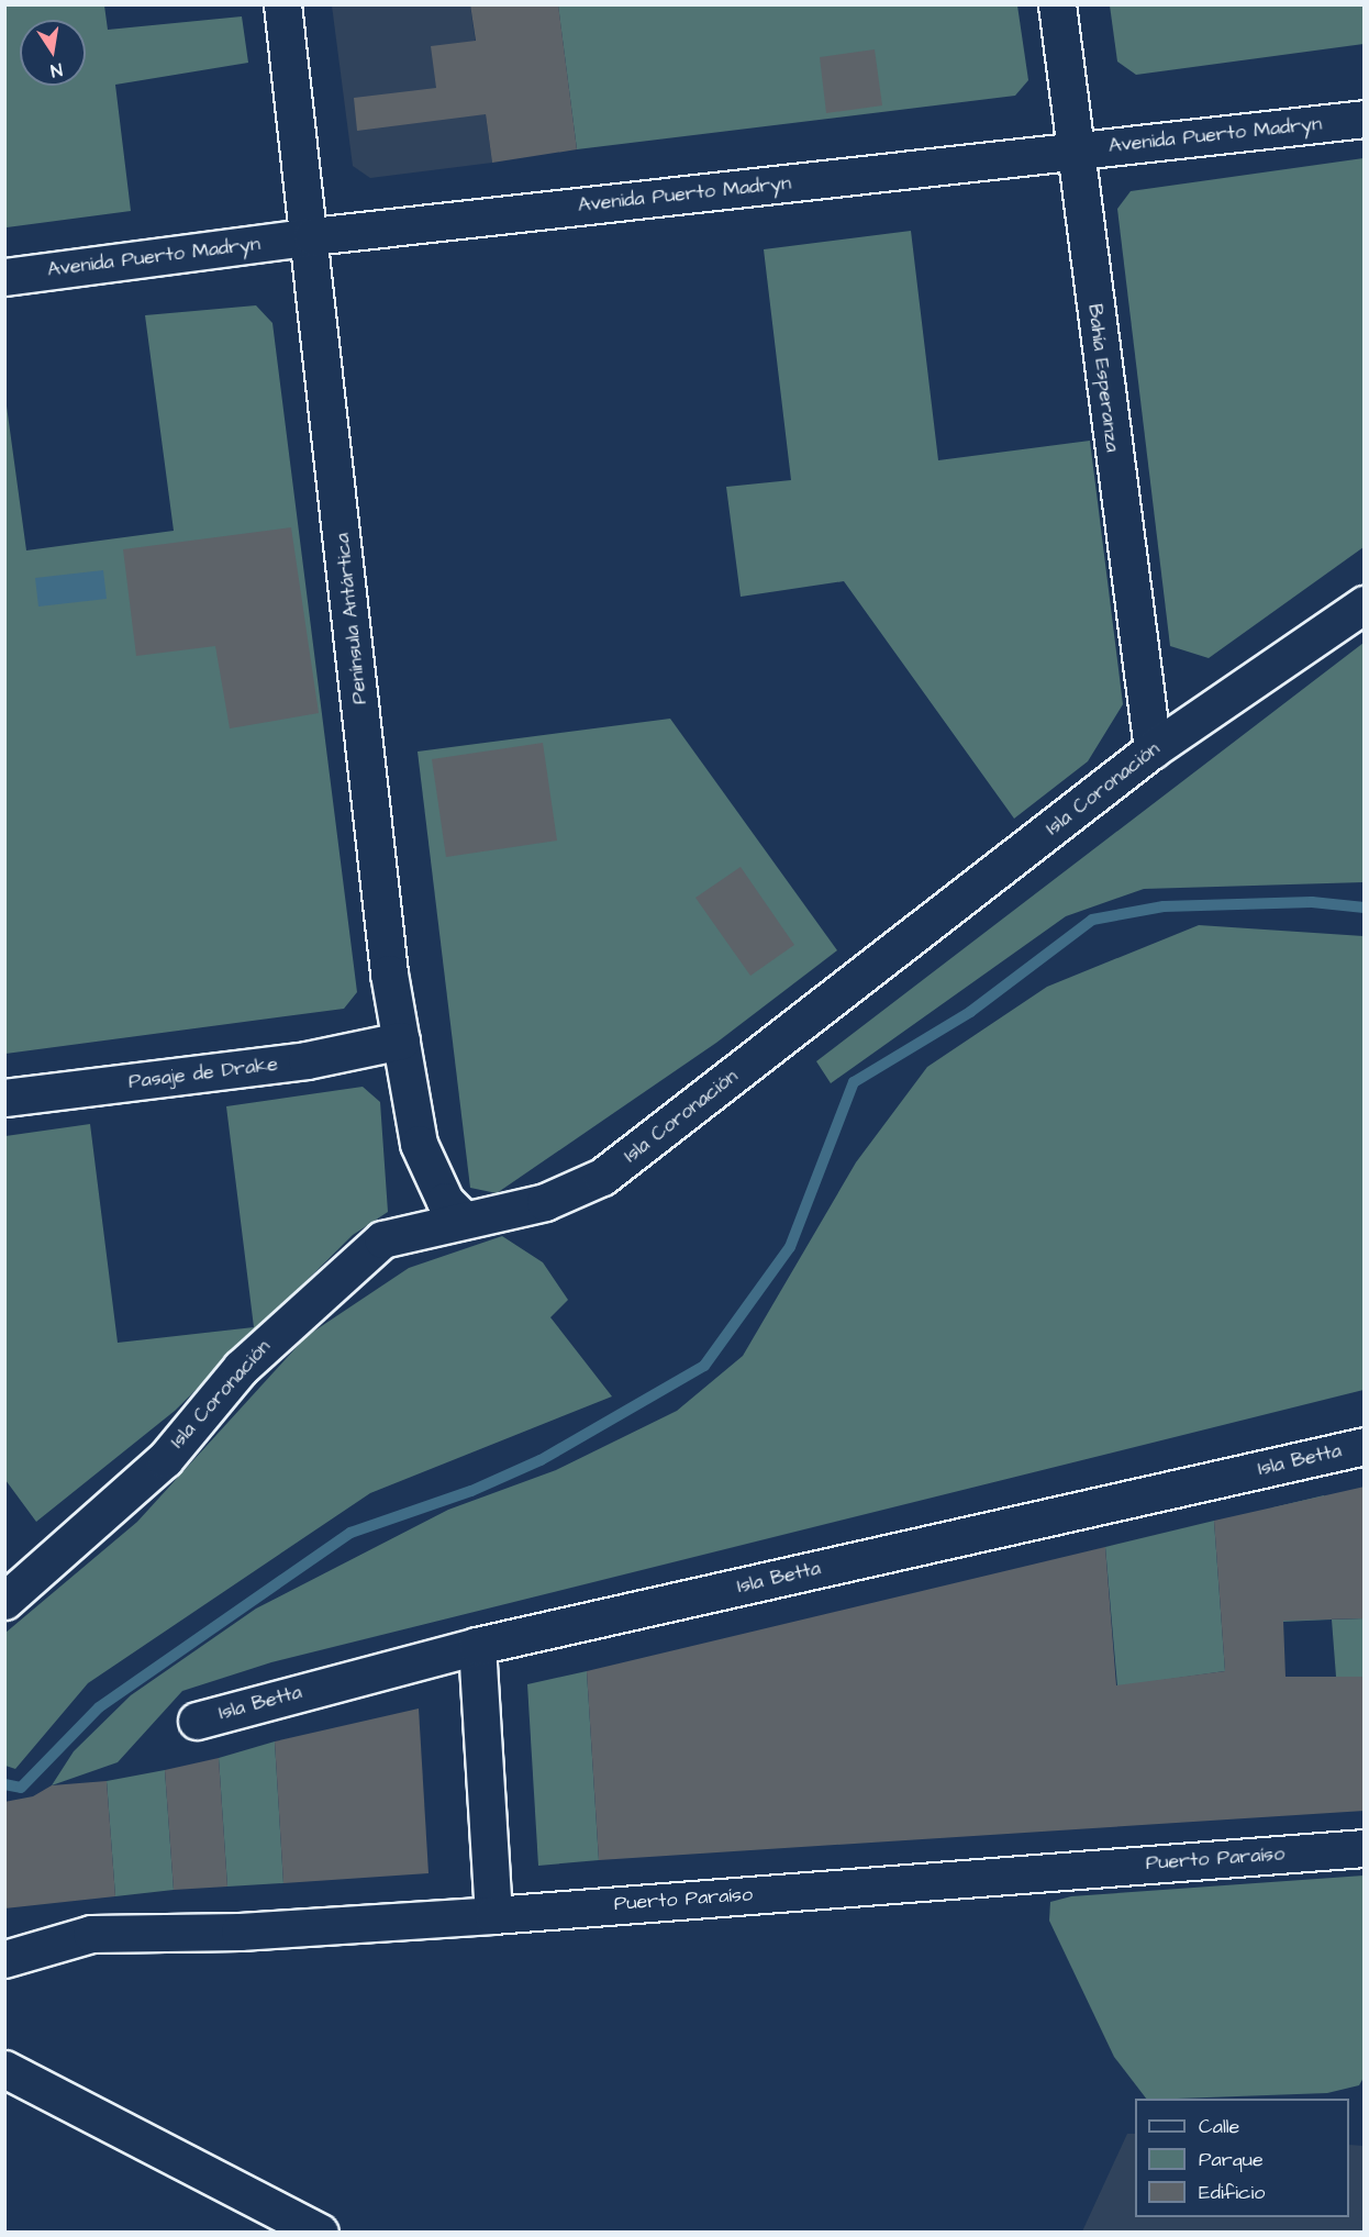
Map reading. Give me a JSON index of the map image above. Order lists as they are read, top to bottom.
{
  "streets": {
    "street": [
      "Avenida Puerto Madryn",
      "Bahía Esperanza",
      "Península Antártica",
      "Isla Coronación",
      "Pasaje de Drake",
      "Isla Betta",
      "Puerto Paraíso"
    ]
  },
  "crossings": [
    ["Avenida Puerto Madryn", "Bahía Esperanza"],
    ["Avenida Puerto Madryn", "Península Antártica"],
    ["Bahía Esperanza", "Isla Coronación"],
    ["Península Antártica", "Isla Coronación"],
    ["Península Antártica", "Pasaje de Drake"]
  ],
  "legend": ["Calle", "Parque", "Edificio"],
  "north": "bottom"
}
